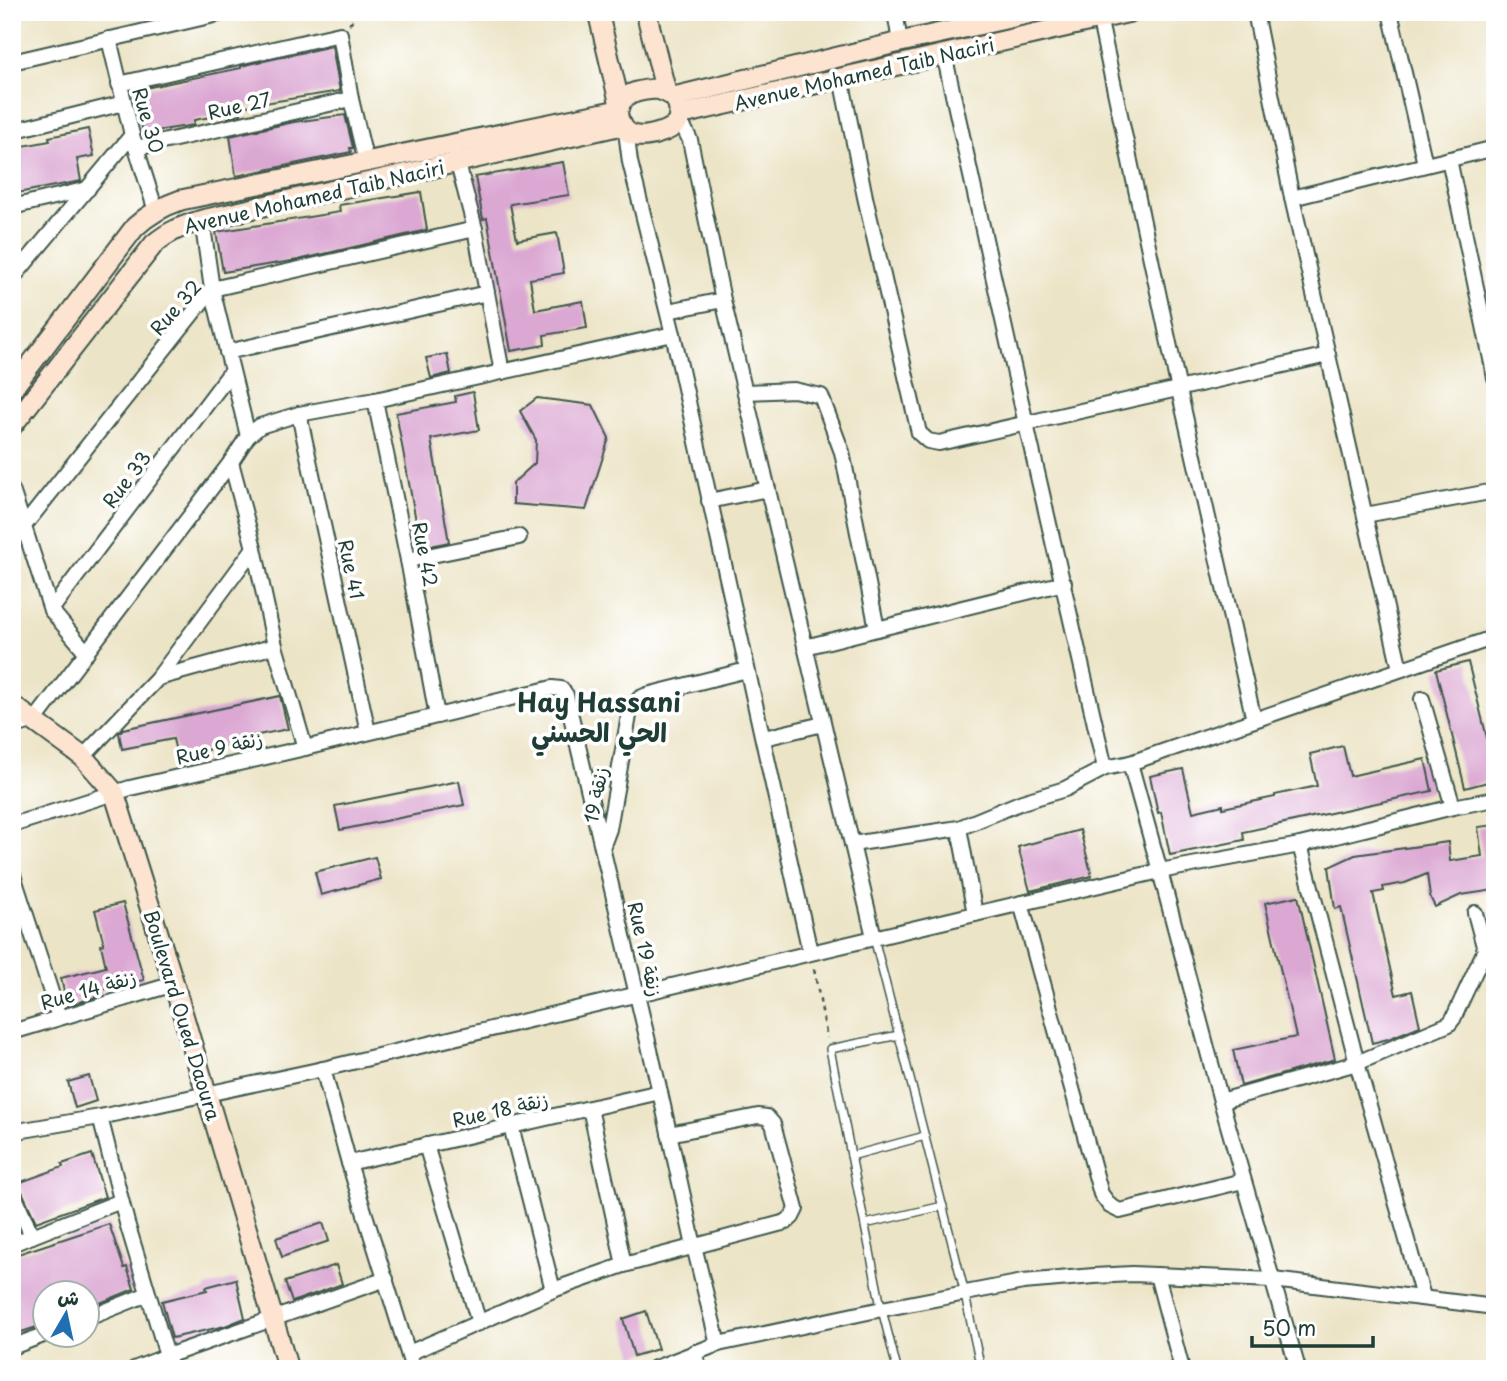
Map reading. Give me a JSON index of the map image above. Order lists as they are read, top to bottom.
{
  "streets": {
    "street": [
      "Avenue Mohamed Taib Naciri",
      "Rue 27",
      "Rue 30",
      "Rue 32",
      "Rue 33",
      "Rue 42",
      "Rue 41",
      "Rue 9 زنقة",
      "19 زنقة",
      "Rue 19 زنقة",
      "Rue 14 زنقة",
      "Boulevard Oued Daoura",
      "Rue 18 زنقة"
    ]
  },
  "crossings": [
    ["Avenue Mohamed Taib Naciri", "Rue 30"],
    ["Rue 27", "Rue 30"],
    ["Rue 42", "Rue 9 زنقة"],
    ["Rue 42", "Rue 19 زنقة"],
    ["Rue 41", "Rue 9 زنقة"],
    ["Rue 9 زنقة", "Rue 19 زنقة"],
    ["Rue 9 زنقة", "Boulevard Oued Daoura"],
    ["19 زنقة", "Rue 19 زنقة"],
    ["Rue 19 زنقة", "Rue 18 زنقة"],
    ["Rue 14 زنقة", "Boulevard Oued Daoura"]
  ],
  "districts": ["Hay Hassani الحي الحسني"],
  "scale_bar": "50 m",
  "north": "top"
}
